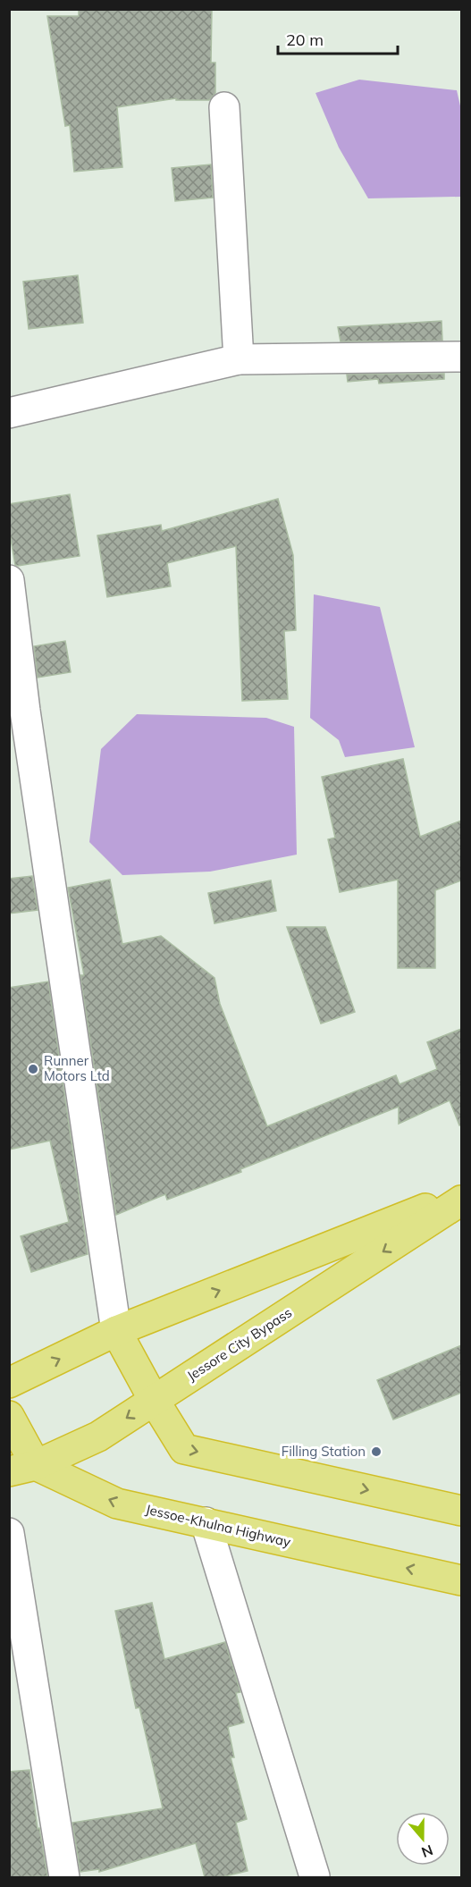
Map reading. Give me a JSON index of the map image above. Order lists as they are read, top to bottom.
{
  "streets": {
    "highway": ["Jessore City Bypass", "Jessoe-Khulna Highway"]
  },
  "crossings": [
    ["Jessore City Bypass", "Jessoe-Khulna Highway"]
  ],
  "places": ["Runner Motors Ltd", "Filling Station"],
  "scale_bar": "20 m",
  "north": "bottom"
}
